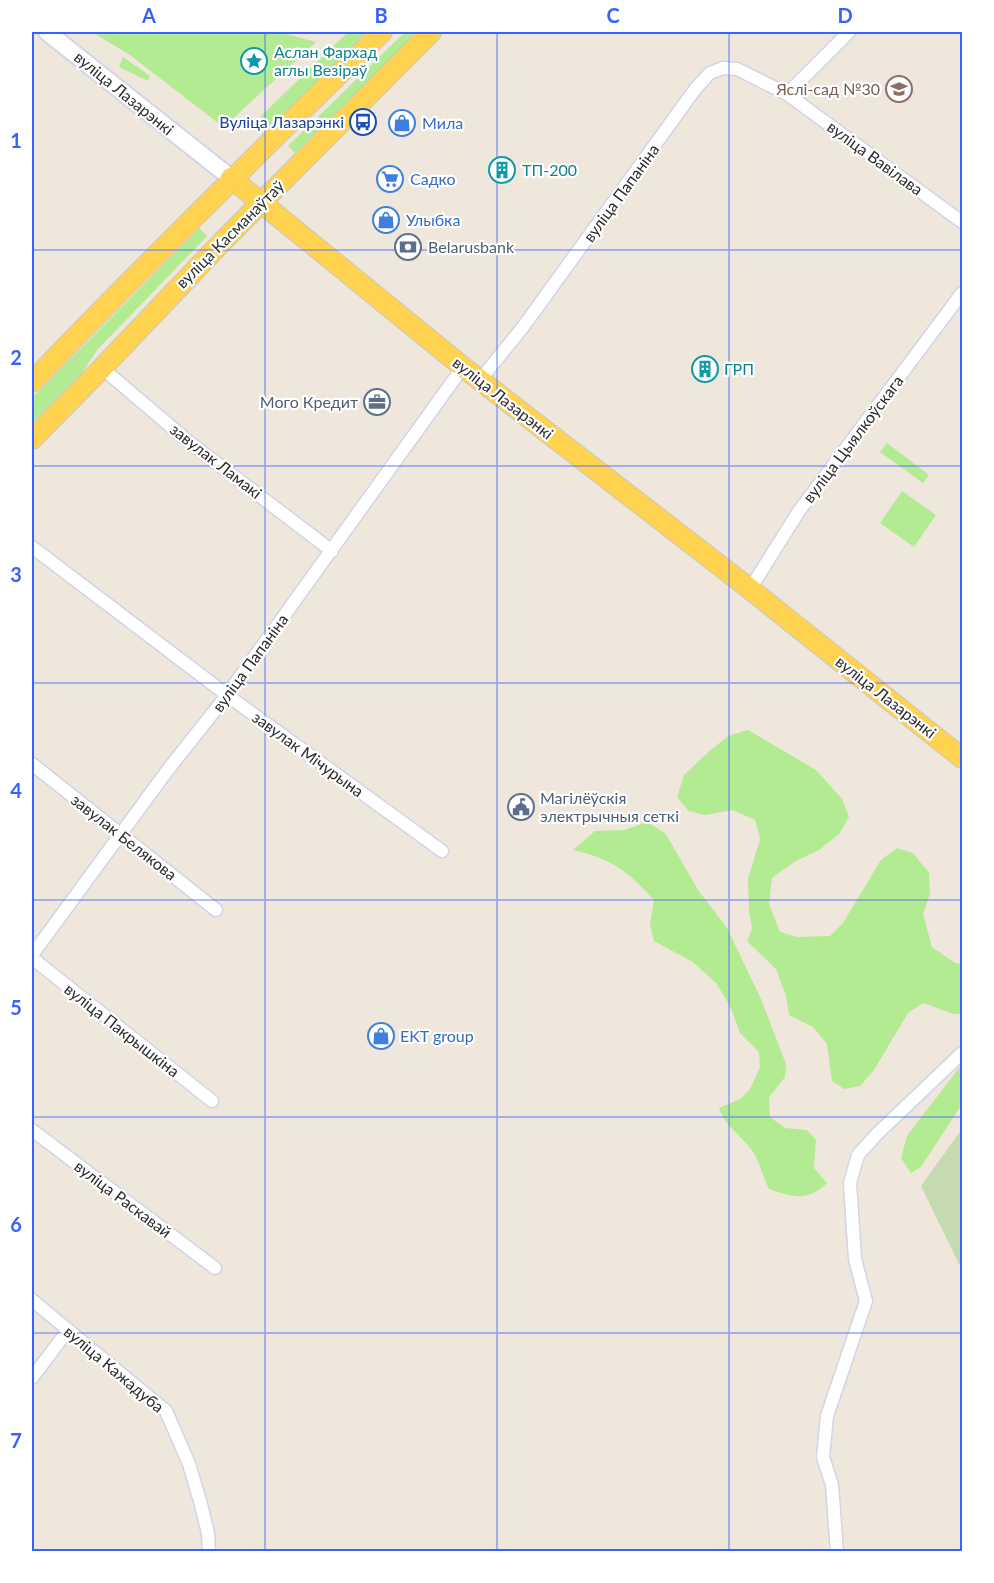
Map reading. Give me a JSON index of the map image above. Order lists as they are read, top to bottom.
{
  "streets": {
    "main road": ["вуліца Лазарэнкі", "вуліца Касманаўтаў"],
    "street": [
      "вуліца Вавілава",
      "вуліца Папаніна",
      "вуліца Цыялкоўскага",
      "завулак Ламакі",
      "завулак Мічурына",
      "завулак Белякова",
      "вуліца Пакрышкіна",
      "вуліца Раскавай",
      "вуліца Кажадуба"
    ]
  },
  "crossings": [
    ["вуліца Лазарэнкі", "вуліца Папаніна"],
    ["вуліца Лазарэнкі", "вуліца Касманаўтаў"],
    ["вуліца Лазарэнкі", "вуліца Цыялкоўскага"],
    ["вуліца Вавілава", "вуліца Папаніна"],
    ["вуліца Папаніна", "завулак Ламакі"],
    ["вуліца Папаніна", "завулак Мічурына"],
    ["вуліца Папаніна", "завулак Белякова"],
    ["вуліца Папаніна", "вуліца Пакрышкіна"],
    ["вуліца Касманаўтаў", "завулак Ламакі"]
  ],
  "places": {
    "place": ["Аслан Фархад аглы Везіраў"],
    "school or university": ["Яслі-сад №30"],
    "bus stop": ["Вуліца Лазарэнкі"],
    "shop": ["Мила", "Улыбка", "EKT group"],
    "building": ["ТП-200", "ГРП"],
    "supermarket": ["Садко"],
    "bank": ["Belarusbank"],
    "office": ["Мого Кредит"],
    "public building": ["Магілёўскія электрычныя сеткі"]
  },
  "grid": {
    "columns": [
      "A",
      "B",
      "C",
      "D"
    ],
    "rows": [
      "1",
      "2",
      "3",
      "4",
      "5",
      "6",
      "7"
    ]
  }
}
